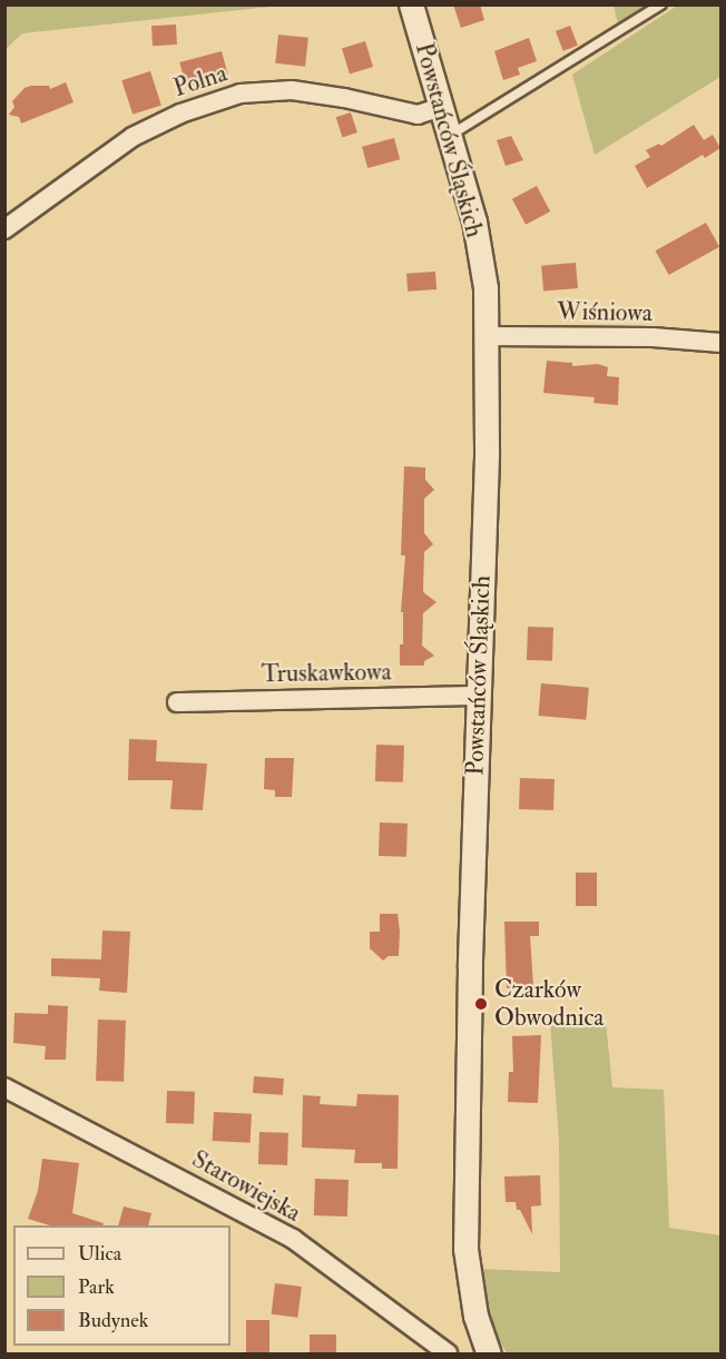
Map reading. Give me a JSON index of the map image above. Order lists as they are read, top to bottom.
{
  "streets": {
    "street": [
      "Polna",
      "Powstańców Śląskich",
      "Wiśniowa",
      "Truskawkowa",
      "Starowiejska"
    ]
  },
  "crossings": [
    ["Polna", "Powstańców Śląskich"],
    ["Powstańców Śląskich", "Wiśniowa"],
    ["Powstańców Śląskich", "Truskawkowa"]
  ],
  "places": ["Czarków Obwodnica"],
  "legend": ["Ulica", "Park", "Budynek"]
}
